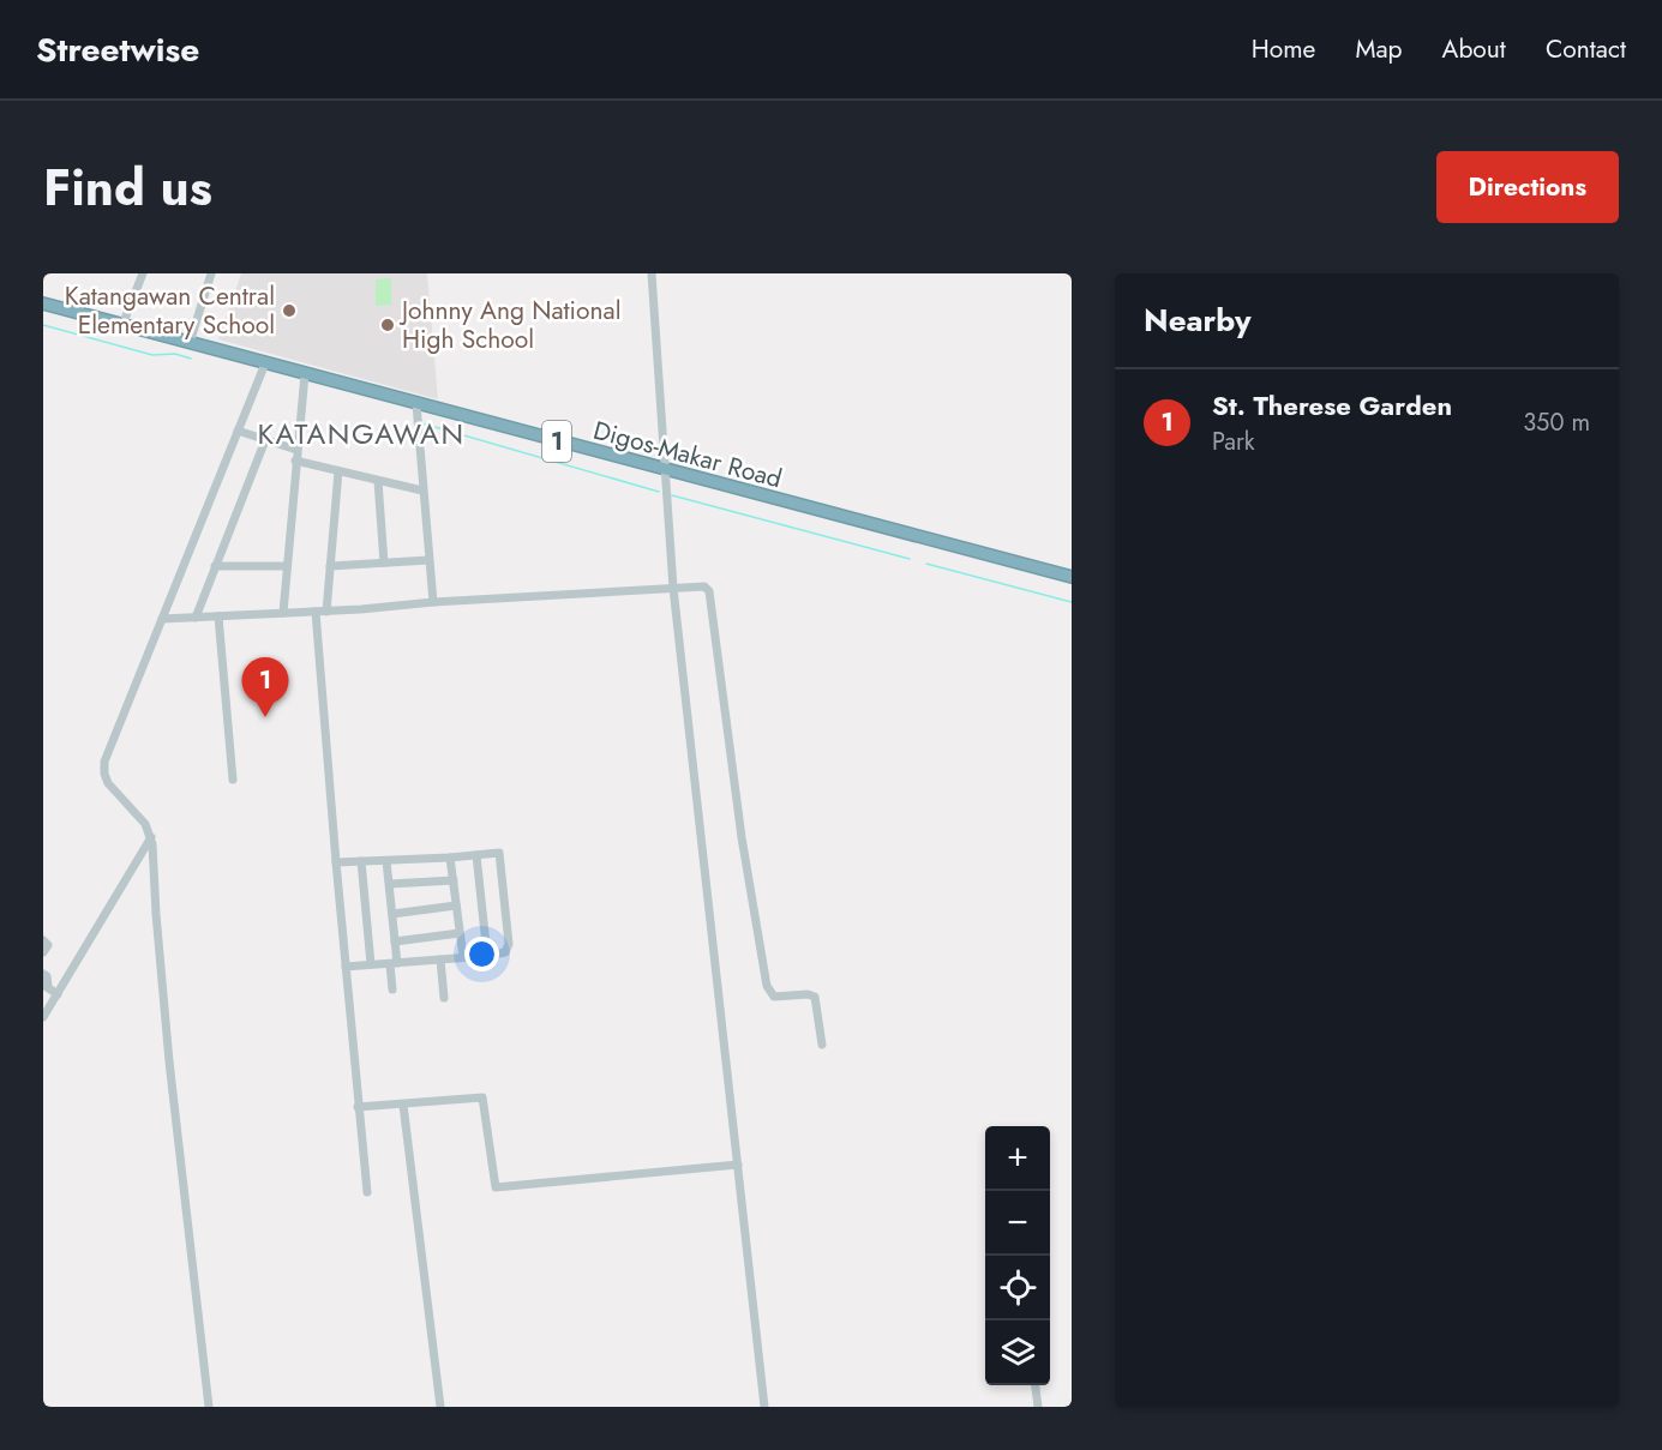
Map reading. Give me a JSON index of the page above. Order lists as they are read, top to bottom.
{
  "streets": {
    "highway": ["1", "Digos-Makar Road"]
  },
  "districts": ["KATANGAWAN"],
  "places": ["Katangawan Central Elementary School", "Johnny Ang National High School"],
  "page": {
    "header": "Streetwise",
    "nav": [
      "Home",
      "Map",
      "About",
      "Contact"
    ],
    "title": "Find us",
    "buttons": "Directions",
    "heading": "Nearby",
    "list": [
      {
        "mark": "1",
        "name": "St. Therese Garden",
        "note": "Park",
        "value": "350 m"
      }
    ],
    "pins": "1",
    "map_buttons": ["+", "−"]
  }
}
